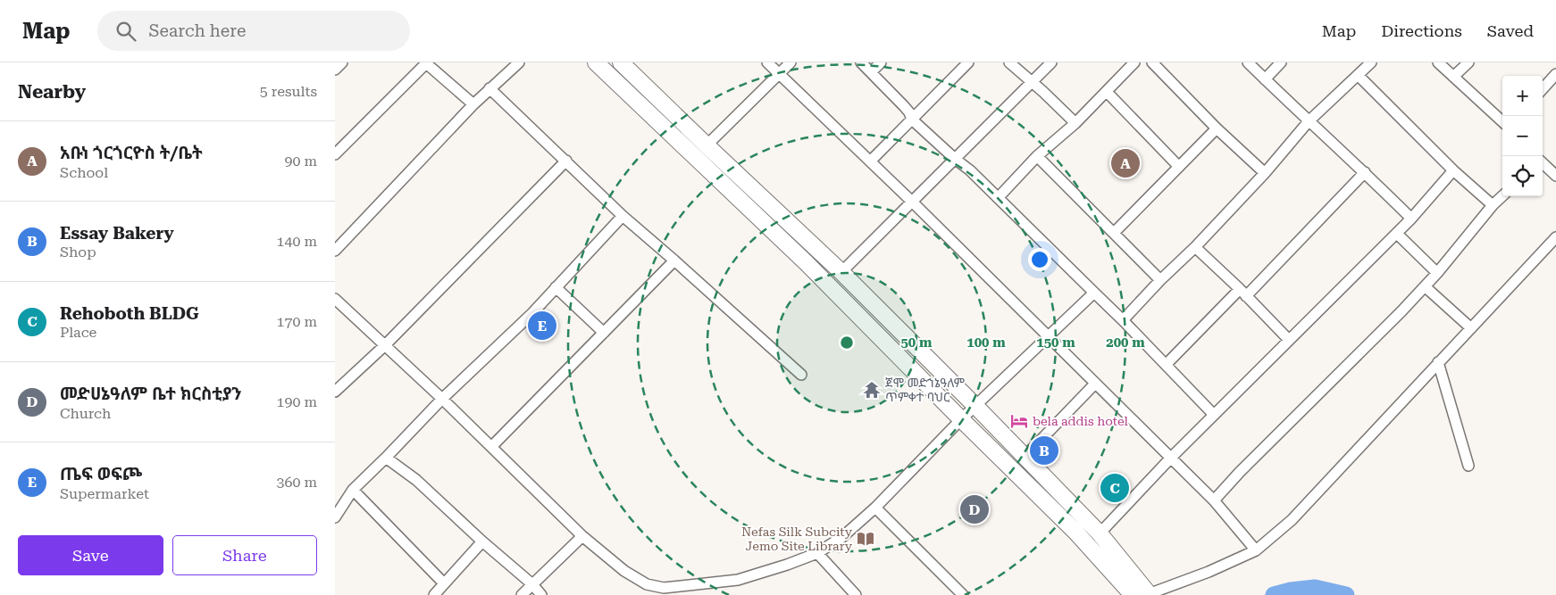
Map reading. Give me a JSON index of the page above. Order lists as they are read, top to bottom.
{
  "places": {
    "temple": ["ጀሞ መድኀኔዓለም ጥምቀተ ባህር"],
    "hotel": ["bela addis hotel"],
    "library": ["Nefas Silk Subcity Jemo Site Library"]
  },
  "page": {
    "header": "Map",
    "search": "Search here",
    "nav": ["Map", "Directions", "Saved"],
    "heading": ["Nearby", "5 results"],
    "map_buttons": ["+", "−"],
    "list": [
      {
        "mark": "A",
        "name": "አቡነ ጎርጎርዮስ ት/ቤት",
        "note": "School",
        "value": "90 m"
      },
      {
        "mark": "B",
        "name": "Essay Bakery",
        "note": "Shop",
        "value": "140 m"
      },
      {
        "mark": "C",
        "name": "Rehoboth BLDG",
        "note": "Place",
        "value": "170 m"
      },
      {
        "mark": "D",
        "name": "መድሀኔዓለም ቤተ ክርስቲያን",
        "note": "Church",
        "value": "190 m"
      },
      {
        "mark": "E",
        "name": "ጤፍ ወፍጮ",
        "note": "Supermarket",
        "value": "360 m"
      }
    ],
    "pins": [
      "A",
      "E",
      "B",
      "C",
      "D"
    ],
    "buttons": ["Save", "Share"]
  },
  "rings": [
    "50 m",
    "100 m",
    "150 m",
    "200 m"
  ]
}
